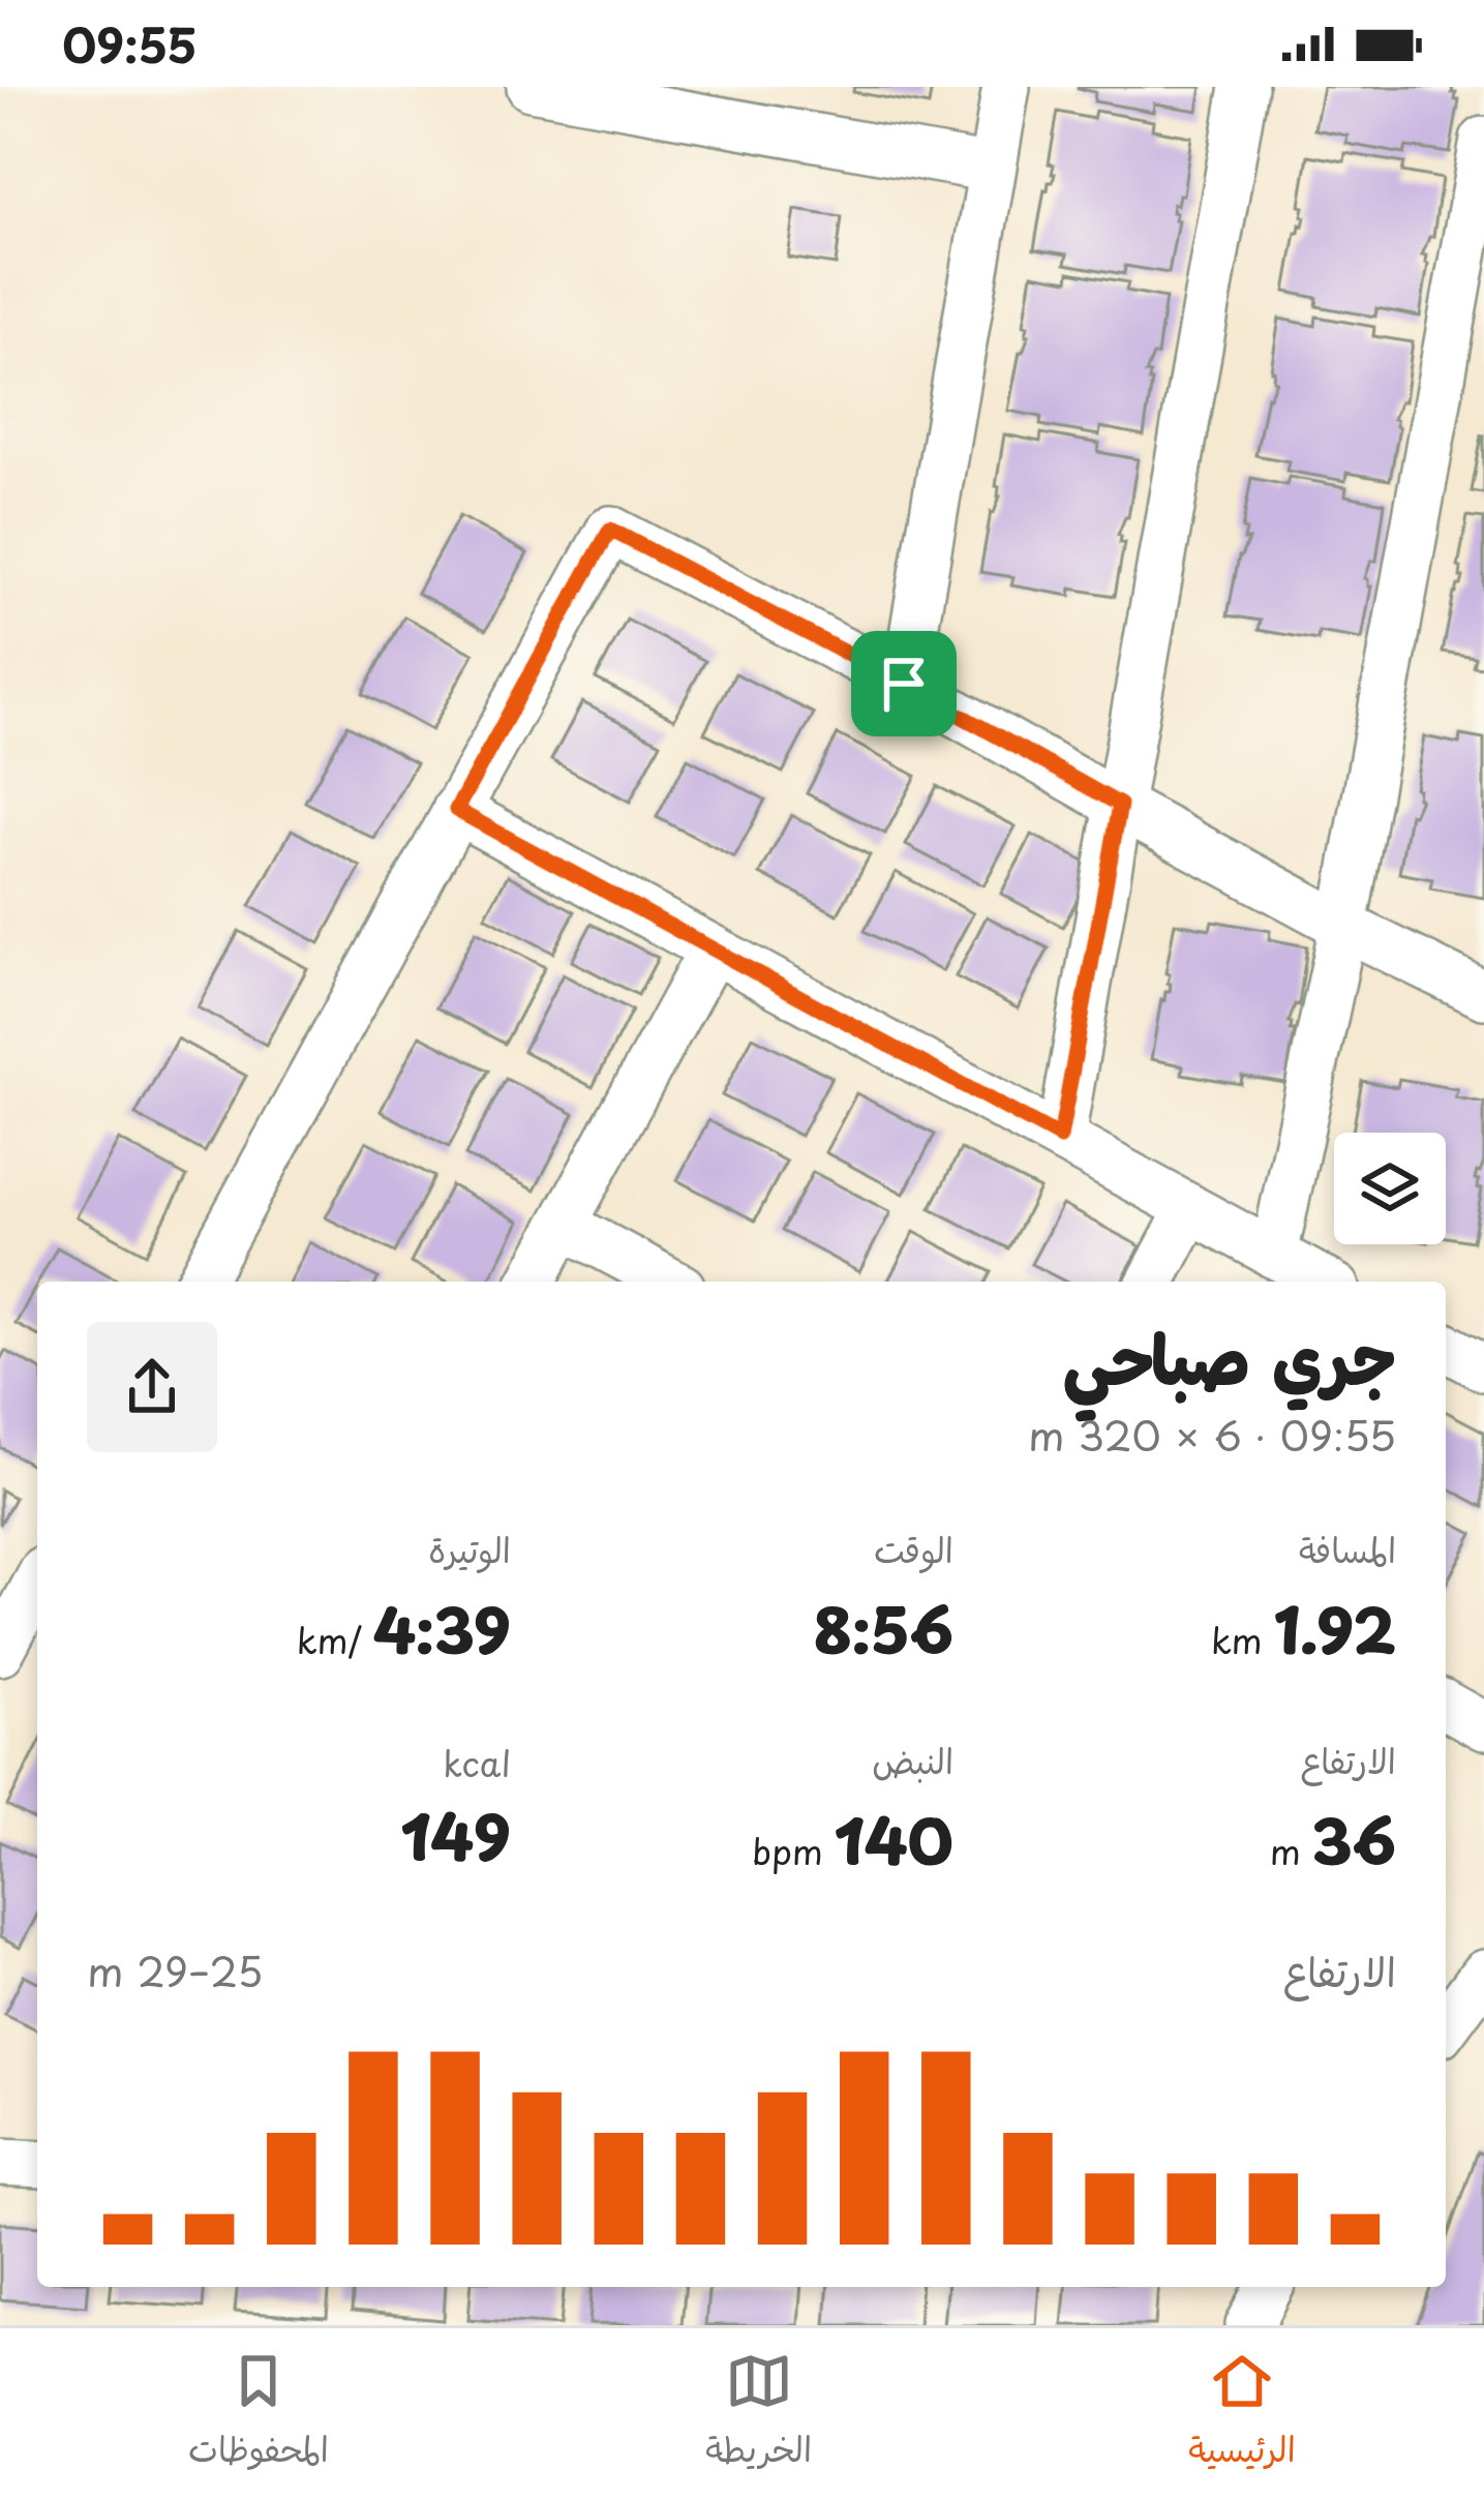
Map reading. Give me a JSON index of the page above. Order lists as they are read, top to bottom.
{
  "page": {
    "status": "09:55",
    "heading": ["جري صباحي", "09:55 · 6 × 320 m"],
    "stats": [
      ["المسافة", "1.92 km"],
      ["الوقت", "8:56"],
      ["الوتيرة", "4:39 /km"],
      ["الارتفاع", "36 m"],
      ["النبض", "140 bpm"],
      ["kcal", "149"]
    ],
    "chart": ["الارتفاع", "25–29 m"],
    "tabs": ["الرئيسية", "الخريطة", "المحفوظات"]
  }
}
